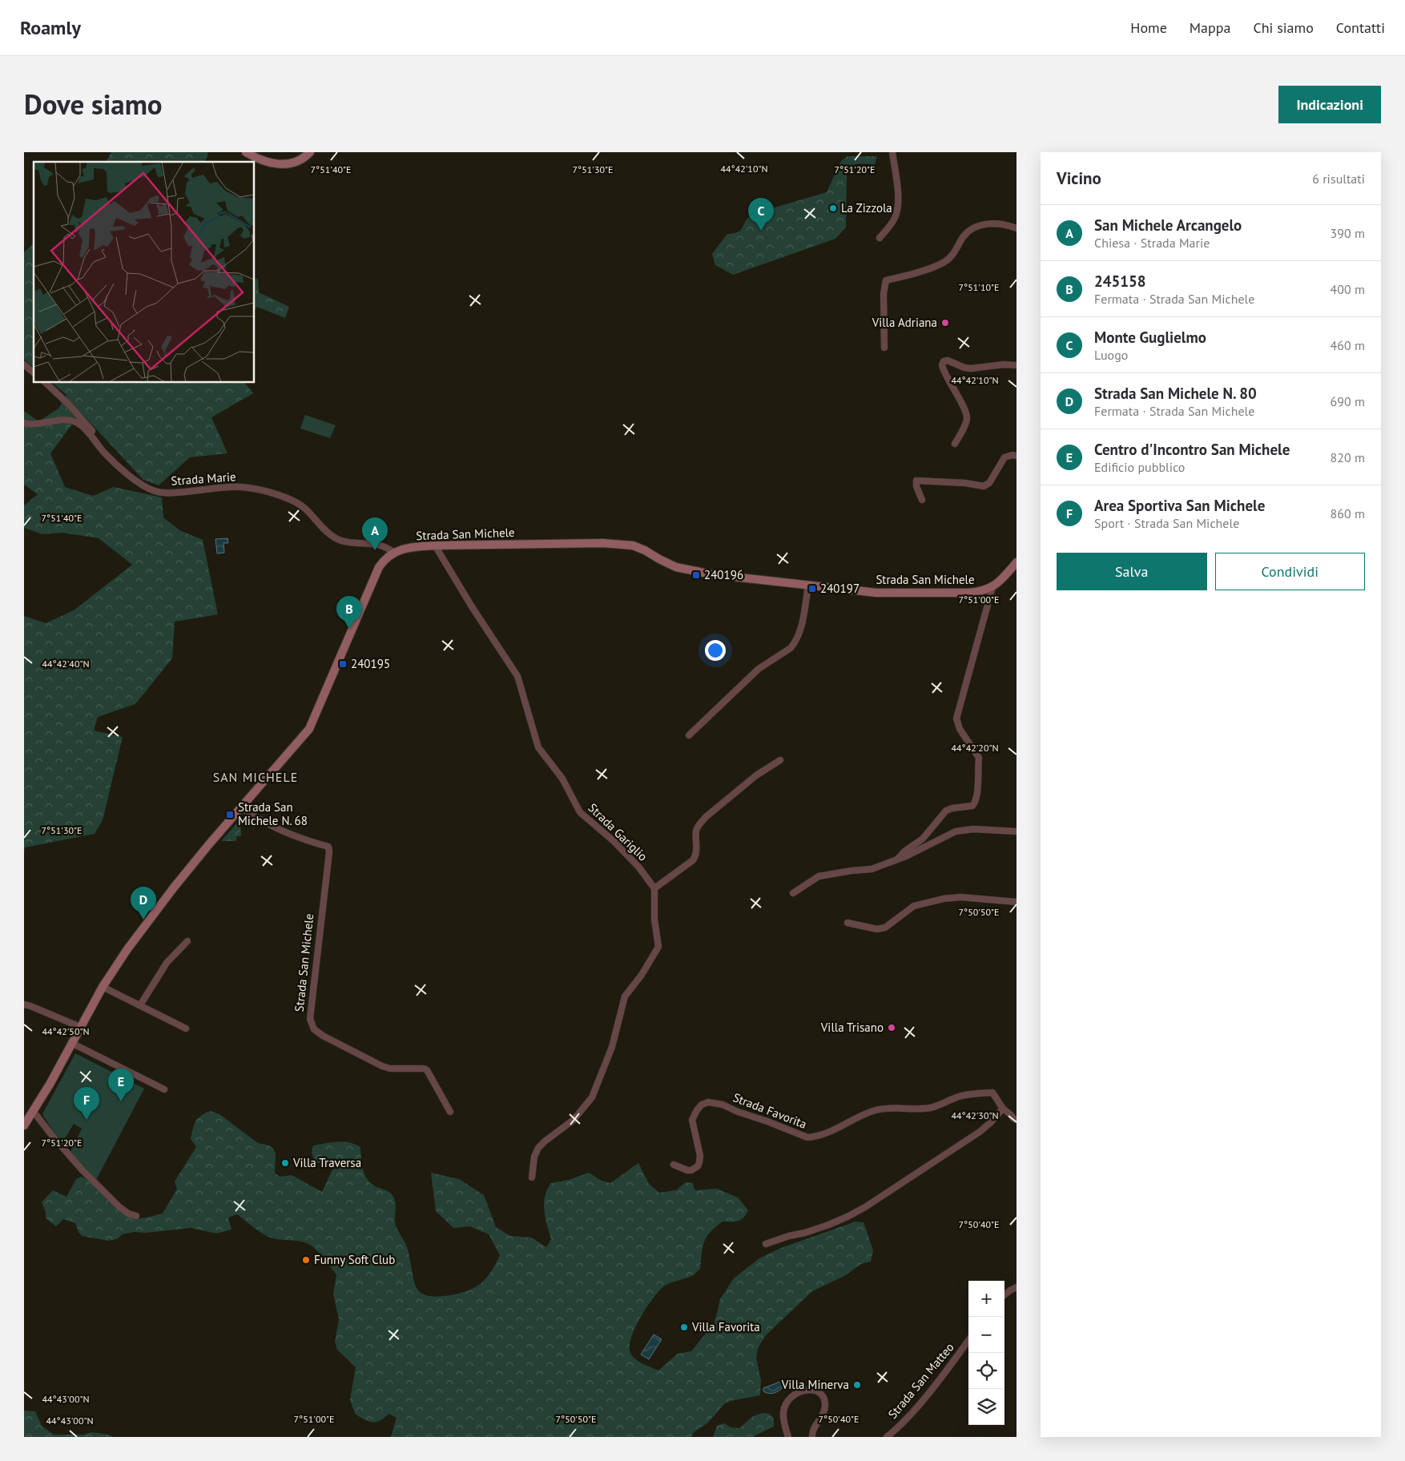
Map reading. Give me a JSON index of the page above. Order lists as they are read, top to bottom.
{
  "streets": {
    "street": [
      "Strada Marie",
      "Strada San Michele",
      "Strada Gariglio",
      "Strada Favorita",
      "Strada San Matteo"
    ]
  },
  "crossings": [
    ["Strada Marie", "Strada San Michele"],
    ["Strada San Michele", "Strada Gariglio"]
  ],
  "districts": ["SAN MICHELE"],
  "places": {
    "other": [
      "La Zizzola",
      "Villa Adriana",
      "Villa Trisano",
      "Villa Traversa",
      "Funny Soft Club",
      "Villa Favorita",
      "Villa Minerva"
    ],
    "transit": [
      "240196",
      "240197",
      "240195",
      "Strada San Michele N. 68"
    ]
  },
  "page": {
    "header": "Roamly",
    "nav": [
      "Home",
      "Mappa",
      "Chi siamo",
      "Contatti"
    ],
    "title": "Dove siamo",
    "buttons": [
      "Indicazioni",
      ["Salva", "Condividi"]
    ],
    "heading": ["Vicino", "6 risultati"],
    "pins": [
      "C",
      "A",
      "B",
      "D",
      "E",
      "F"
    ],
    "list": [
      {
        "mark": "A",
        "name": "San Michele Arcangelo",
        "note": "Chiesa · Strada Marie",
        "value": "390 m"
      },
      {
        "mark": "B",
        "name": "245158",
        "note": "Fermata · Strada San Michele",
        "value": "400 m"
      },
      {
        "mark": "C",
        "name": "Monte Guglielmo",
        "note": "Luogo",
        "value": "460 m"
      },
      {
        "mark": "D",
        "name": "Strada San Michele N. 80",
        "note": "Fermata · Strada San Michele",
        "value": "690 m"
      },
      {
        "mark": "E",
        "name": "Centro d'Incontro San Michele",
        "note": "Edificio pubblico",
        "value": "820 m"
      },
      {
        "mark": "F",
        "name": "Area Sportiva San Michele",
        "note": "Sport · Strada San Michele",
        "value": "860 m"
      }
    ],
    "map_buttons": ["+", "−"]
  },
  "coordinates": [
    "44°42'10\"N",
    "7°51'40\"E",
    "7°51'30\"E",
    "7°51'20\"E",
    "7°51'10\"E",
    "7°51'00\"E",
    "44°42'40\"N",
    "44°42'20\"N",
    "7°50'50\"E",
    "44°42'50\"N",
    "44°42'30\"N",
    "7°50'40\"E",
    "44°43'00\"N"
  ]
}
